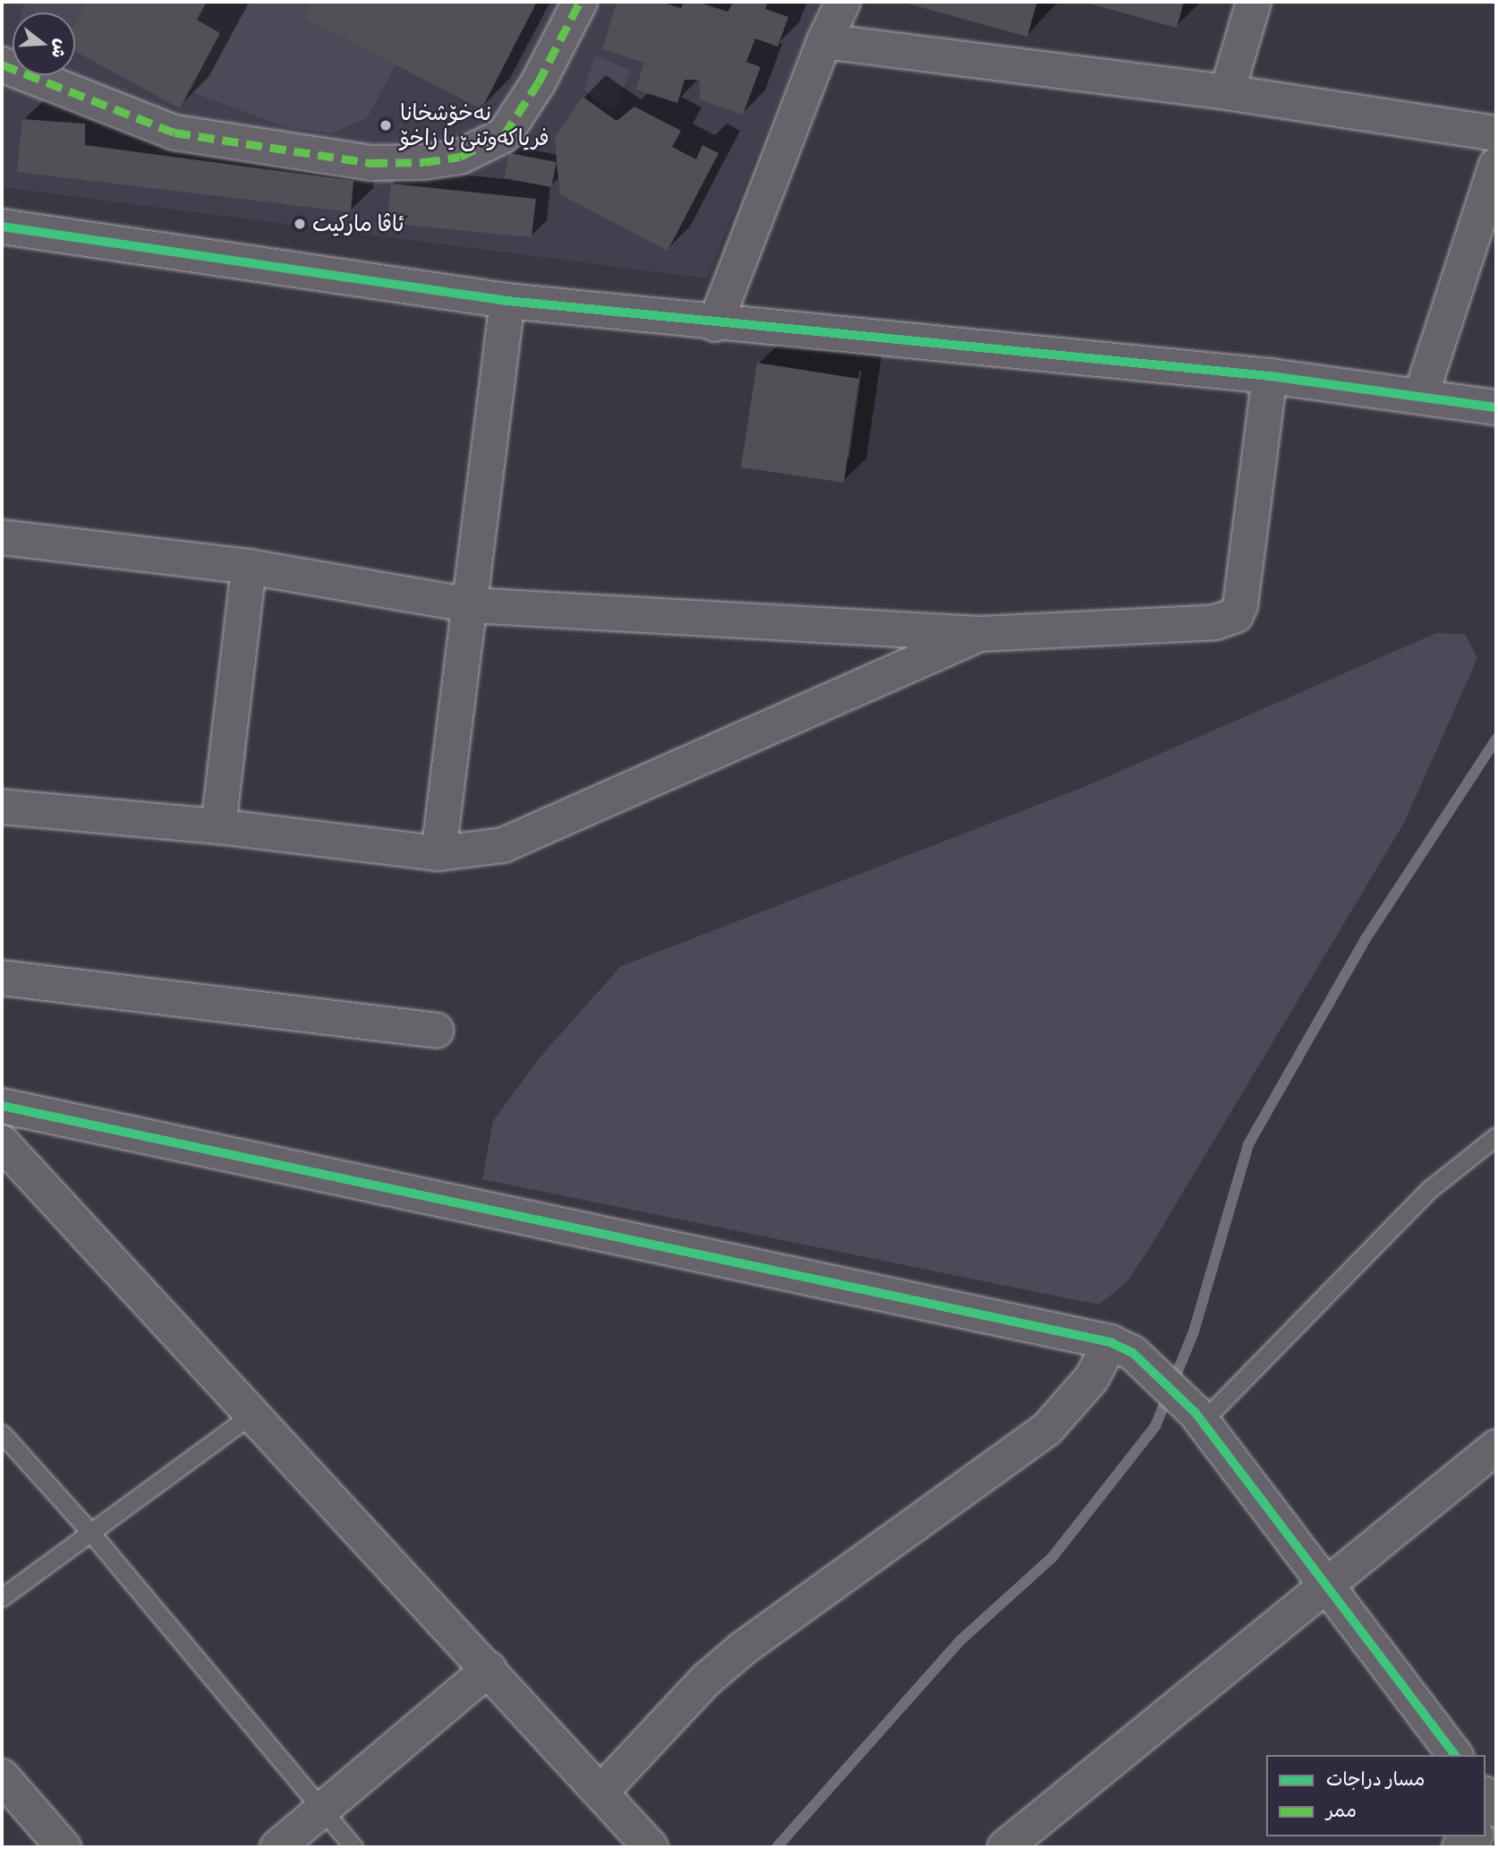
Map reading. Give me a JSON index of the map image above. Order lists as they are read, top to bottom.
{
  "places": ["نه‌خۆشخانا فرياكه‌وتنێ يا زاخۆ", "ئاڤا ماركيت"],
  "legend": ["مسار دراجات", "ممر"],
  "north": "right"
}
